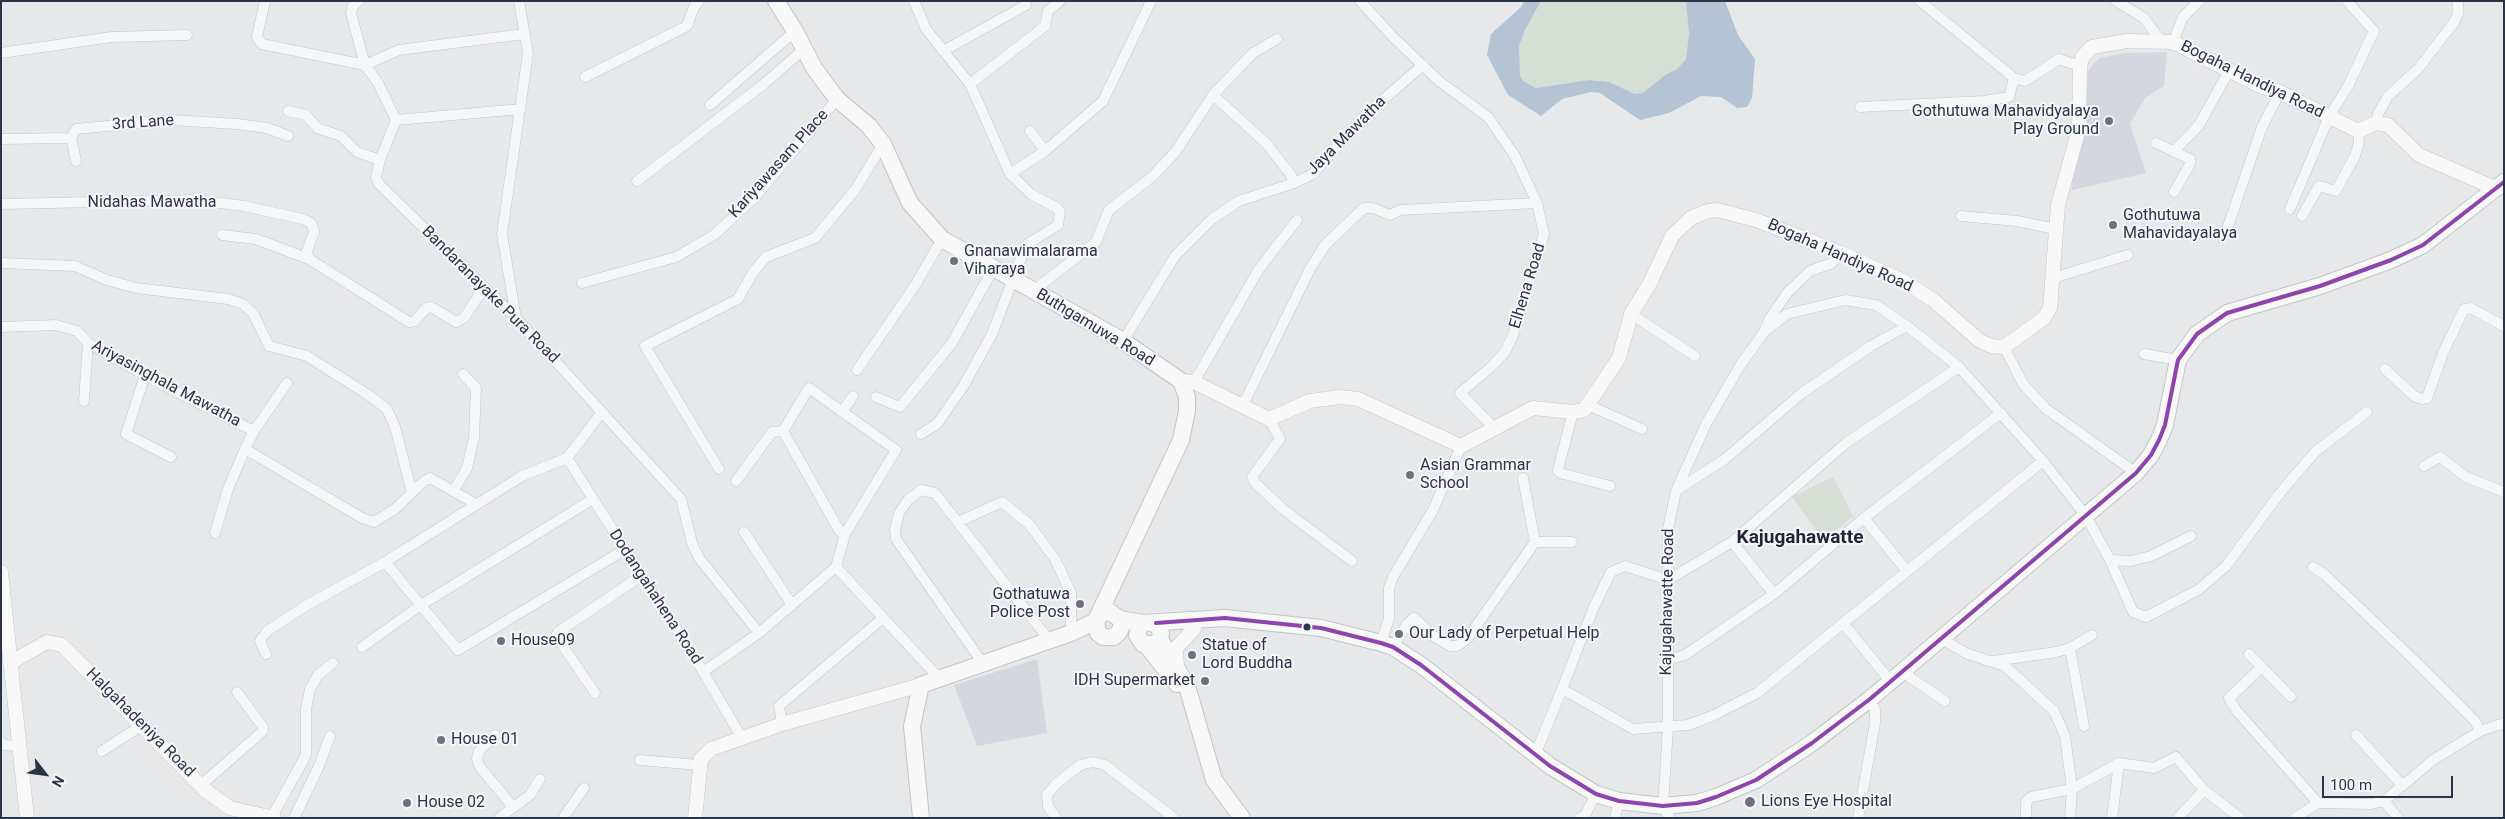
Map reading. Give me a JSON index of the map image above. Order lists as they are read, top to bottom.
{
  "streets": {
    "main road": ["Buthgamuwa Road"],
    "street": [
      "Bogaha Handiya Road",
      "3rd Lane",
      "Jaya Mawatha",
      "Kariyawasam Place",
      "Nidahas Mawatha",
      "Elhena Road",
      "Bandaranayake Pura Road",
      "Ariyasinghala Mawatha",
      "Dodangahahena Road",
      "Kajugahawatte Road",
      "Halgahadeniya Road"
    ]
  },
  "crossings": [
    ["Jaya Mawatha", "Elhena Road"],
    ["Jaya Mawatha", "Buthgamuwa Road"],
    ["Kariyawasam Place", "Buthgamuwa Road"]
  ],
  "districts": ["Kajugahawatte"],
  "places": [
    "Gothutuwa Mahavidyalaya Play Ground",
    "Gothutuwa Mahavidayalaya",
    "Gnanawimalarama Viharaya",
    "Asian Grammar School",
    "Gothatuwa Police Post",
    "Our Lady of Perpetual Help",
    "House09",
    "Statue of Lord Buddha",
    "IDH Supermarket",
    "House 01",
    "Lions Eye Hospital",
    "House 02"
  ],
  "scale_bar": "100 m",
  "north": "bottom right"
}
